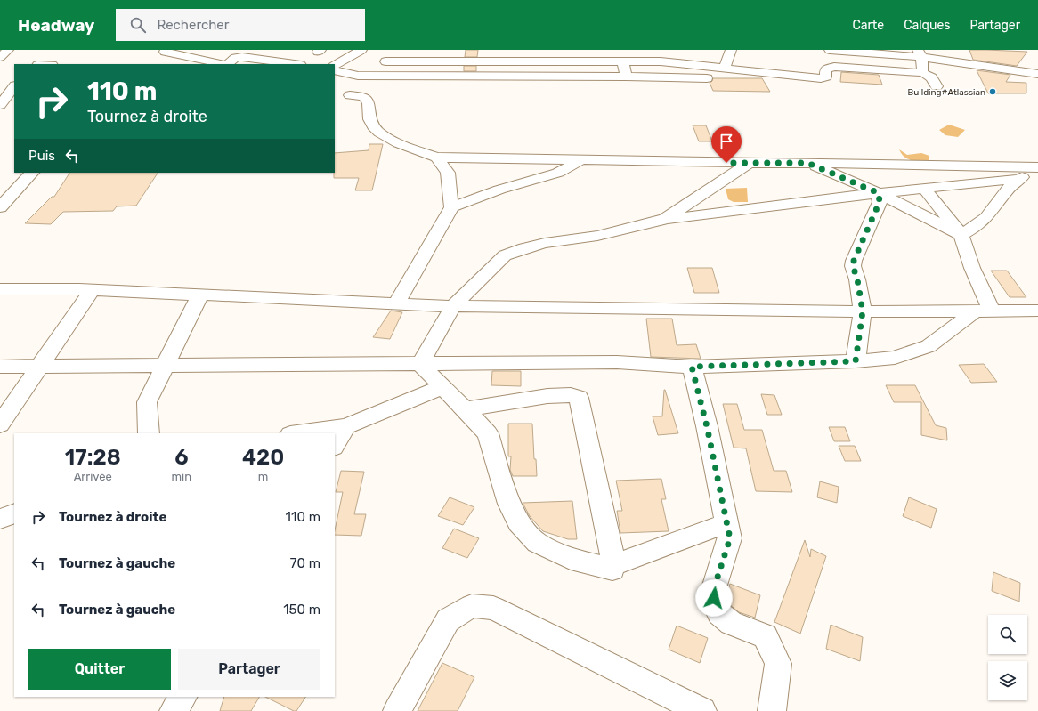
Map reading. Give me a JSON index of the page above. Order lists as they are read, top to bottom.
{
  "places": ["Building#Atlassian"],
  "page": {
    "header": "Headway",
    "search": "Rechercher",
    "nav": ["Carte", "Calques", "Partager"],
    "turn": ["110 m", "Tournez à droite"],
    "then": "Puis",
    "eta": [
      "17:28",
      "Arrivée",
      "6",
      "min",
      "420",
      "m"
    ],
    "list": [
      {
        "name": "Tournez à droite",
        "value": "110 m"
      },
      {
        "name": "Tournez à gauche",
        "value": "70 m"
      },
      {
        "name": "Tournez à gauche",
        "value": "150 m"
      }
    ],
    "buttons": ["Quitter", "Partager"]
  }
}
